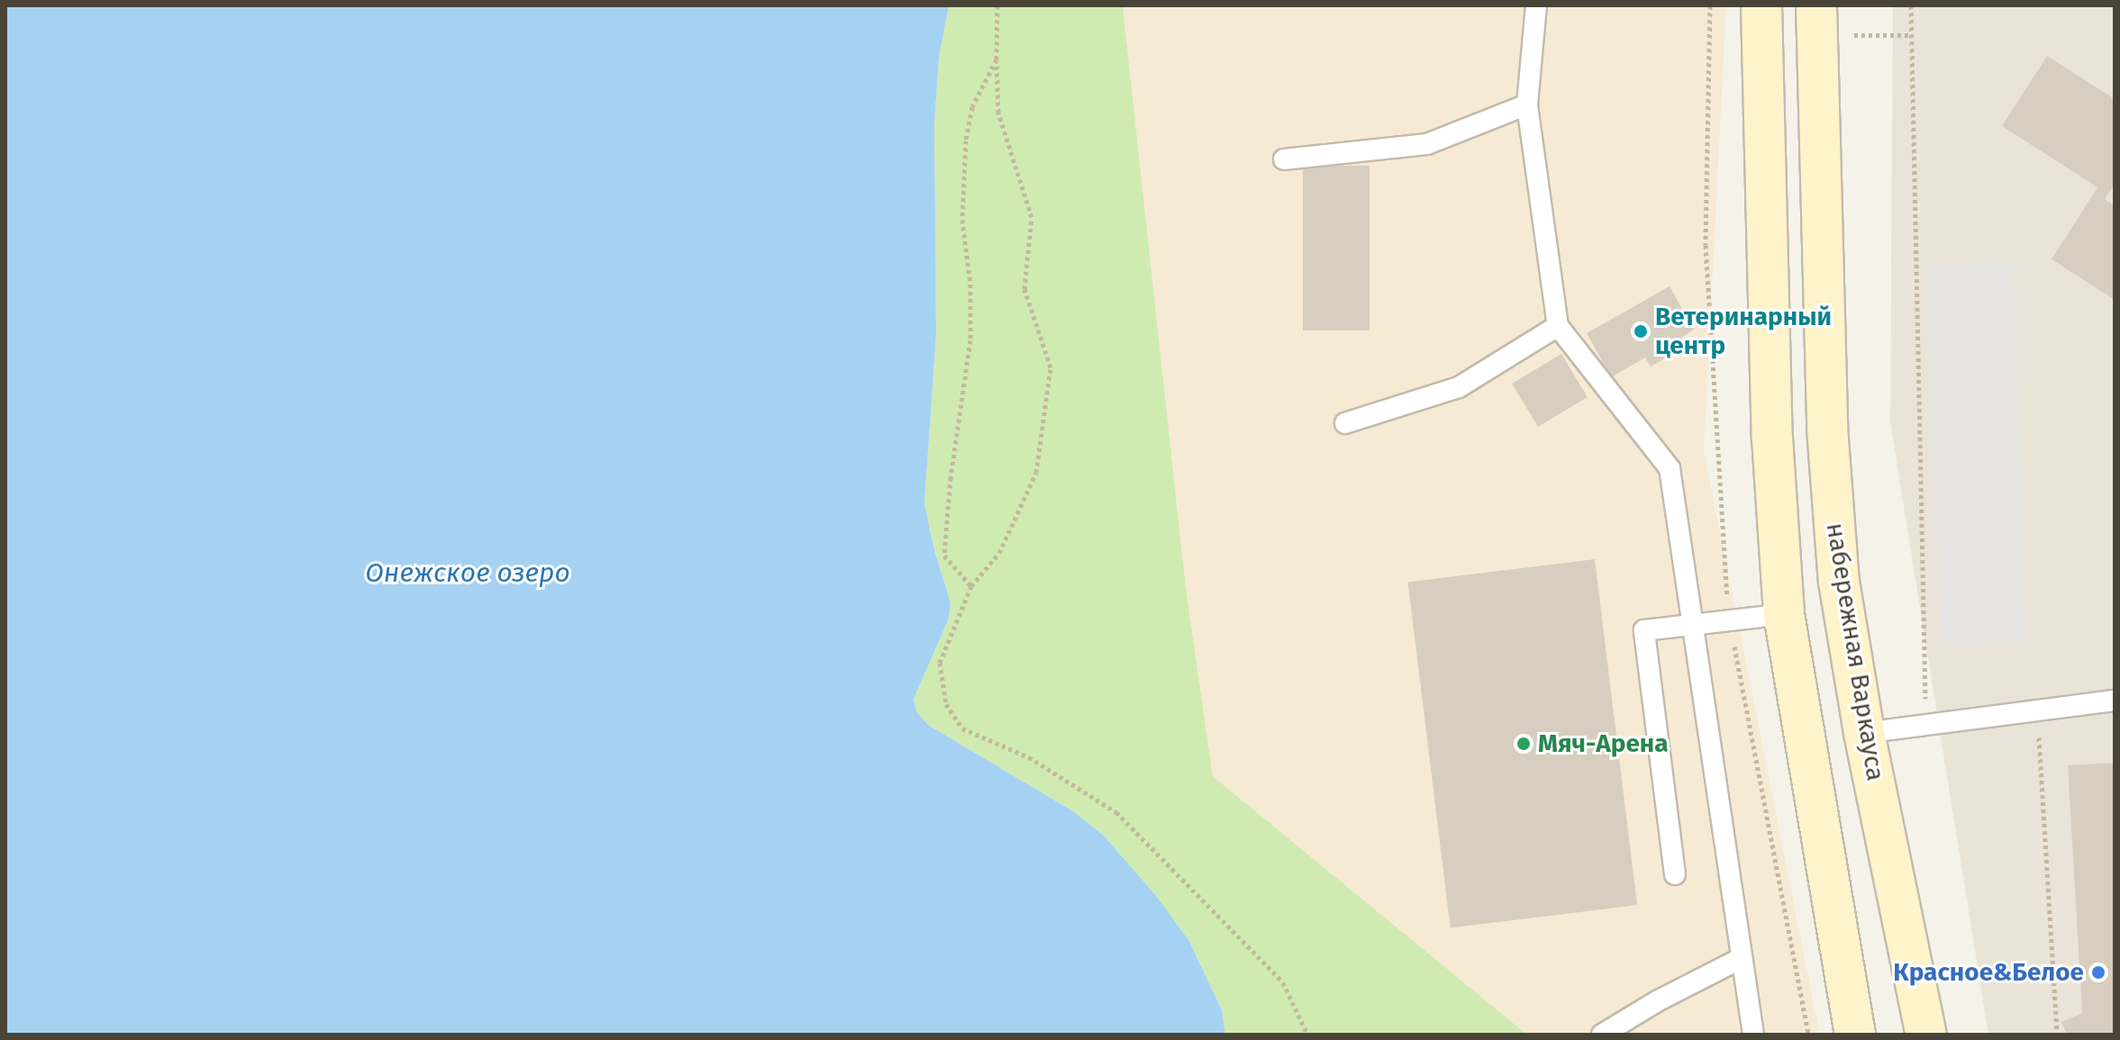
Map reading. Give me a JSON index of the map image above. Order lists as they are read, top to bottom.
{
  "streets": {
    "main road": ["набережная Варкауса"]
  },
  "water": ["Онежское озеро"],
  "places": ["Ветеринарный центр", "Мяч-Арена", "Красное&Белое"]
}
